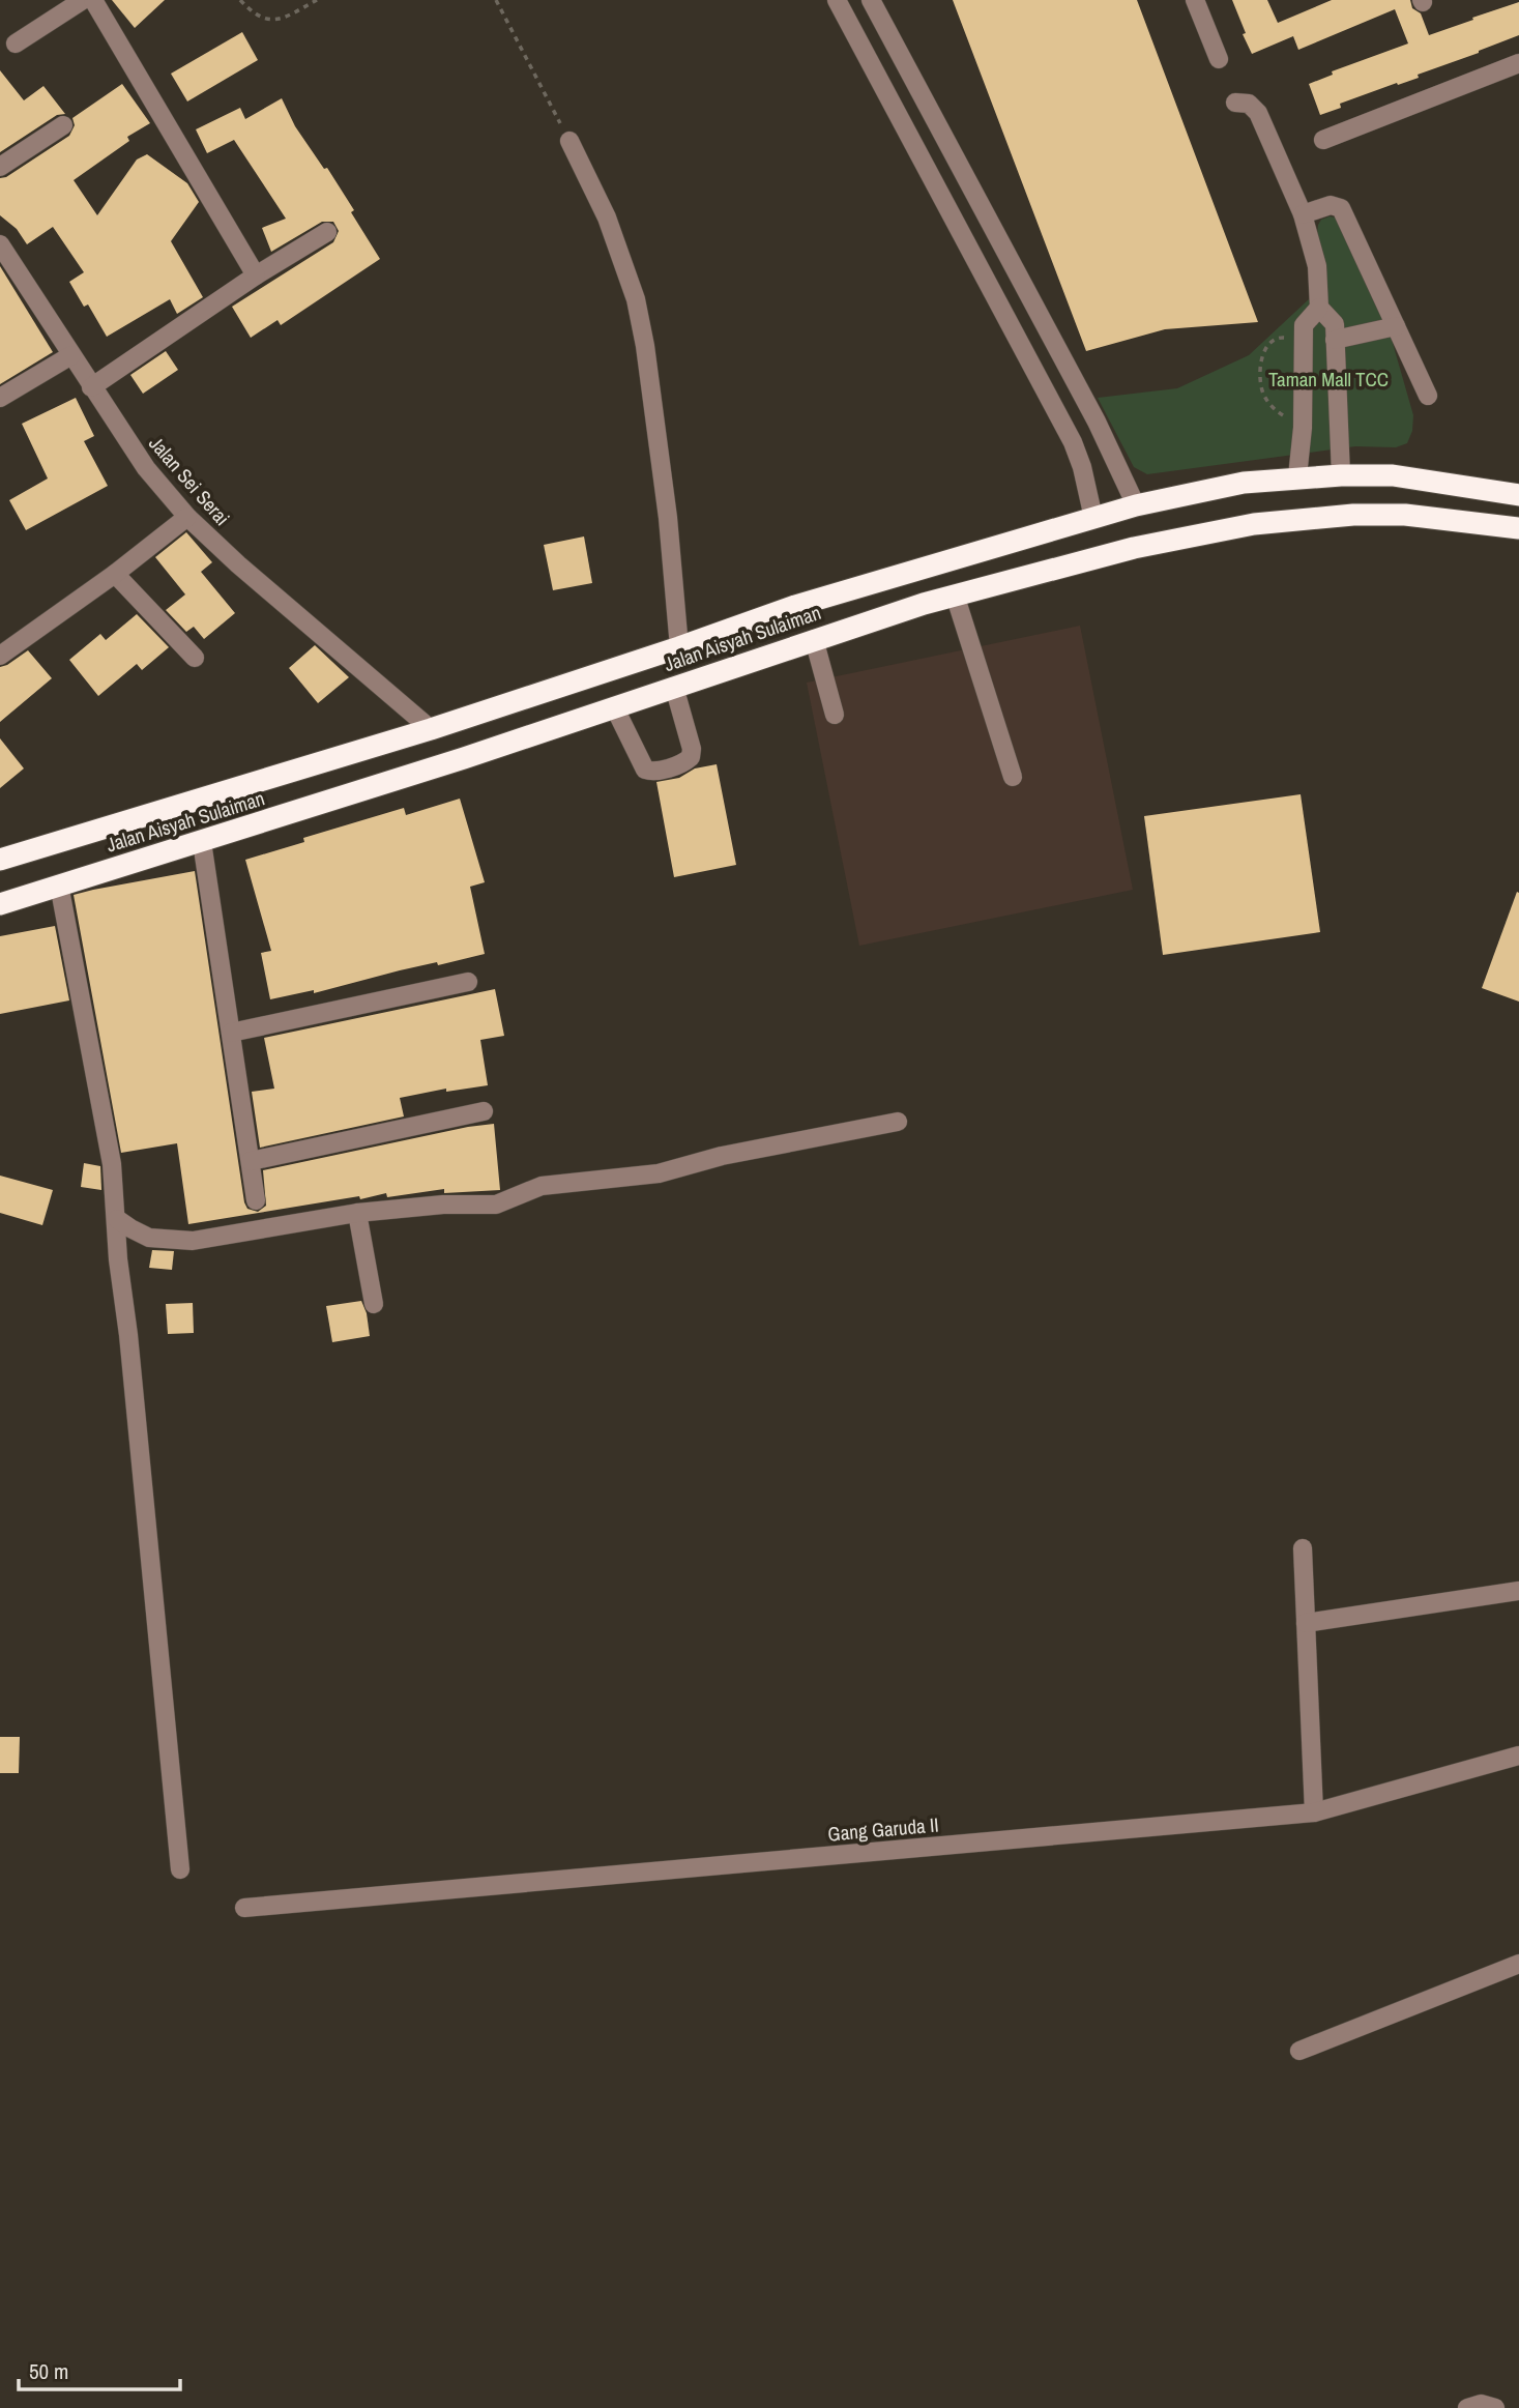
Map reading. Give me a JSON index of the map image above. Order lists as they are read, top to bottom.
{
  "streets": {
    "highway": ["Jalan Aisyah Sulaiman"],
    "street": ["Jalan Sei Serai", "Gang Garuda II"]
  },
  "crossings": [
    ["Jalan Sei Serai", "Jalan Aisyah Sulaiman"]
  ],
  "parks": ["Taman Mall TCC"],
  "scale_bar": "50 m"
}
